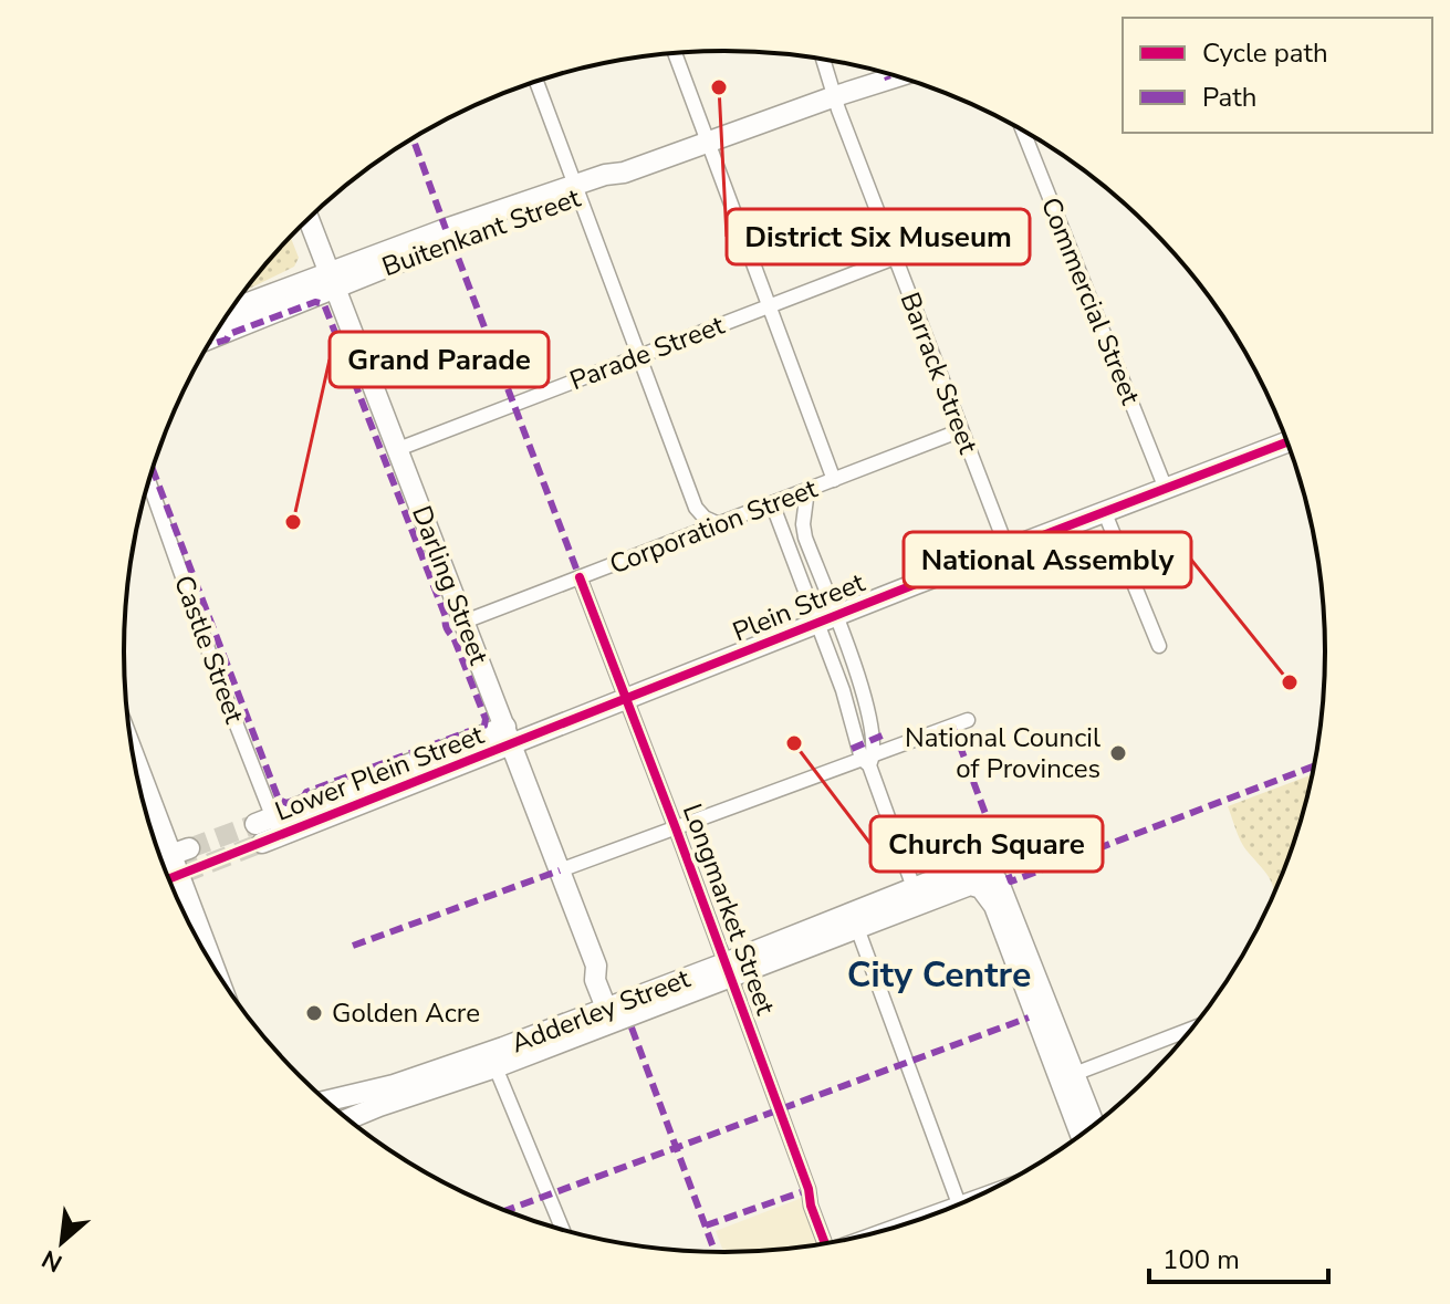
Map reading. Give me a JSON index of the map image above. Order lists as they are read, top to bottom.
{
  "streets": {
    "main road": [
      "Buitenkant Street",
      "Darling Street",
      "Plein Street",
      "Lower Plein Street",
      "Adderley Street"
    ],
    "street": [
      "Commercial Street",
      "Parade Street",
      "Barrack Street",
      "Corporation Street",
      "Castle Street",
      "Longmarket Street"
    ]
  },
  "crossings": [
    ["Buitenkant Street", "Barrack Street"],
    ["Buitenkant Street", "Darling Street"],
    ["Commercial Street", "Plein Street"],
    ["Parade Street", "Barrack Street"],
    ["Parade Street", "Darling Street"],
    ["Barrack Street", "Corporation Street"],
    ["Barrack Street", "Plein Street"],
    ["Corporation Street", "Darling Street"],
    ["Corporation Street", "Longmarket Street"],
    ["Darling Street", "Plein Street"],
    ["Darling Street", "Lower Plein Street"],
    ["Darling Street", "Adderley Street"],
    ["Plein Street", "Lower Plein Street"],
    ["Plein Street", "Longmarket Street"],
    ["Castle Street", "Lower Plein Street"],
    ["Longmarket Street", "Adderley Street"]
  ],
  "districts": ["City Centre"],
  "places": [
    "District Six Museum",
    "Grand Parade",
    "National Assembly",
    "Church Square",
    "National Council of Provinces",
    "Golden Acre"
  ],
  "legend": ["Cycle path", "Path"],
  "scale_bar": "100 m",
  "north": "bottom left"
}
